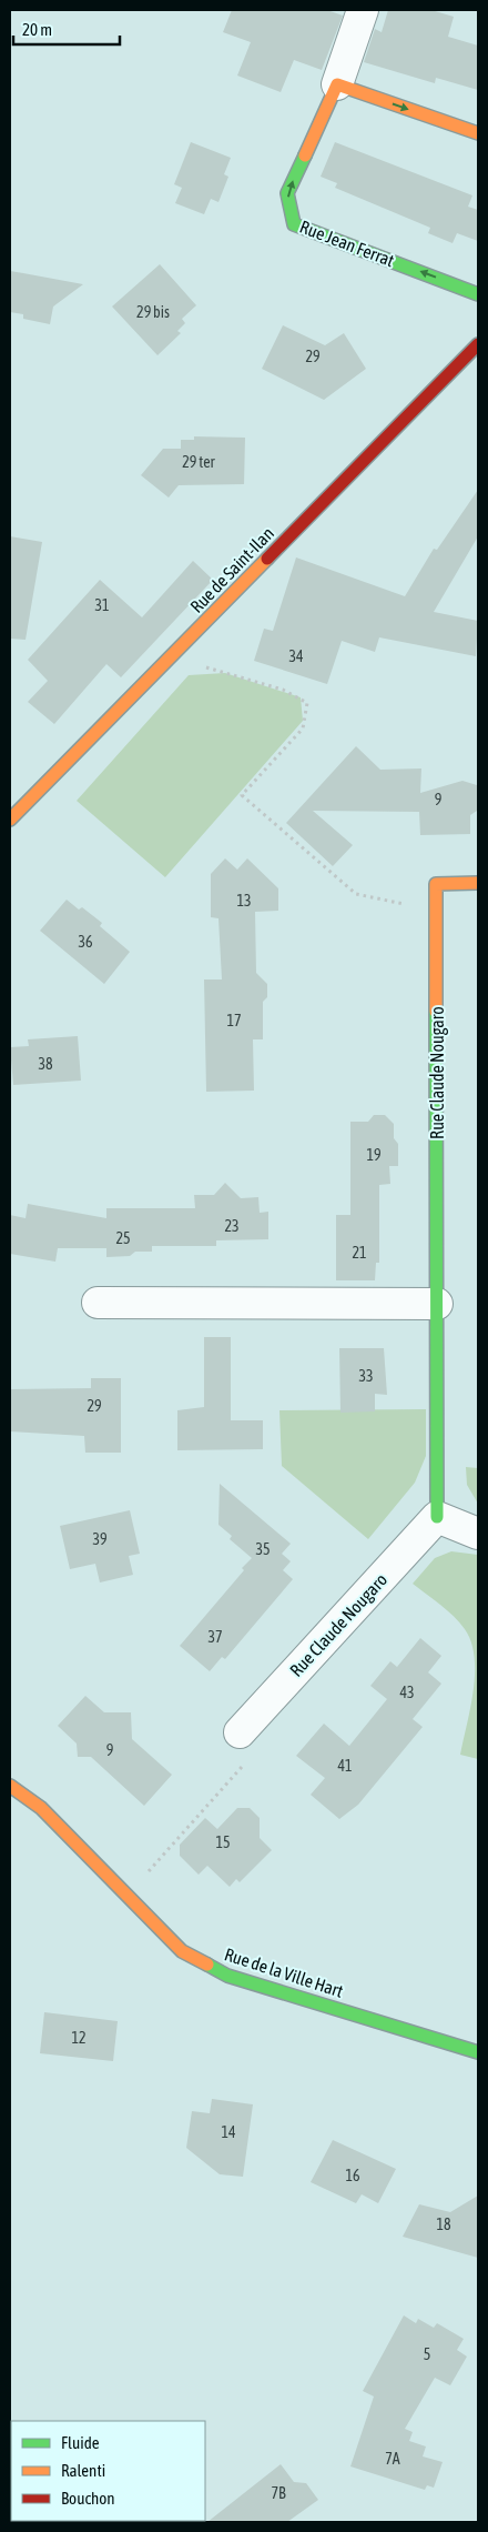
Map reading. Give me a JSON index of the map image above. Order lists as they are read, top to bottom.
{
  "streets": {
    "street": [
      "Rue Jean Ferrat",
      "Rue de Saint-Ilan",
      "Rue Claude Nougaro",
      "Rue de la Ville Hart"
    ]
  },
  "house_numbers": [
    "29 bis",
    "29",
    "29 ter",
    "31",
    "34",
    "9",
    "13",
    "36",
    "17",
    "38",
    "19",
    "23",
    "25",
    "21",
    "33",
    "29",
    "39",
    "35",
    "37",
    "43",
    "9",
    "41",
    "15",
    "12",
    "14",
    "16",
    "18",
    "5",
    "7A",
    "7B"
  ],
  "legend": ["Fluide", "Ralenti", "Bouchon"],
  "scale_bar": "20 m"
}
